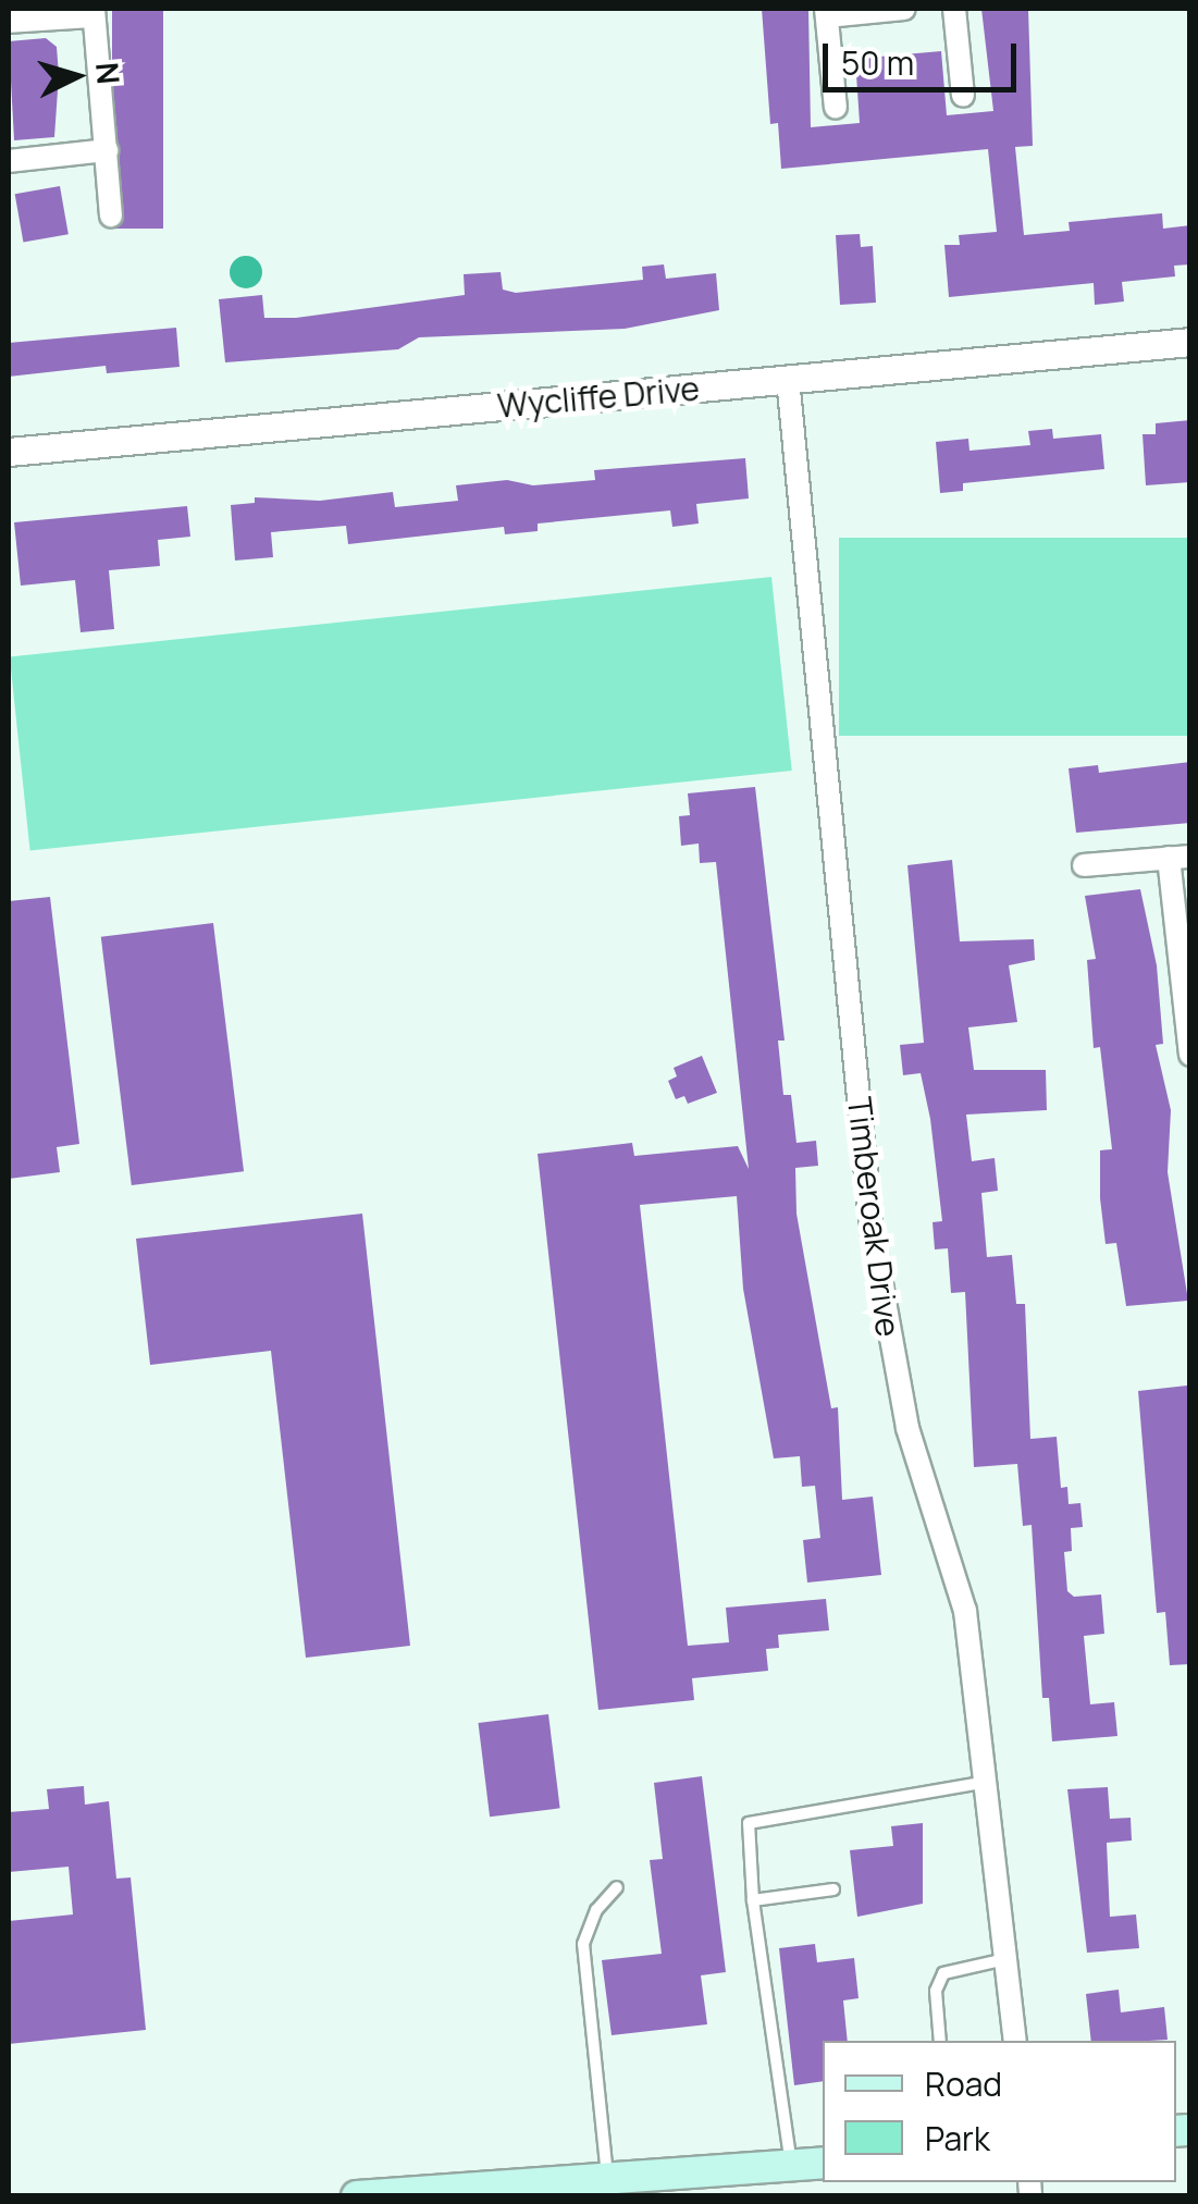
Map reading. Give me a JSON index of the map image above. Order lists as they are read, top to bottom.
{
  "streets": {
    "street": ["Wycliffe Drive", "Timberoak Drive"]
  },
  "crossings": [
    ["Wycliffe Drive", "Timberoak Drive"]
  ],
  "legend": ["Road", "Park"],
  "scale_bar": "50 m",
  "north": "right"
}
